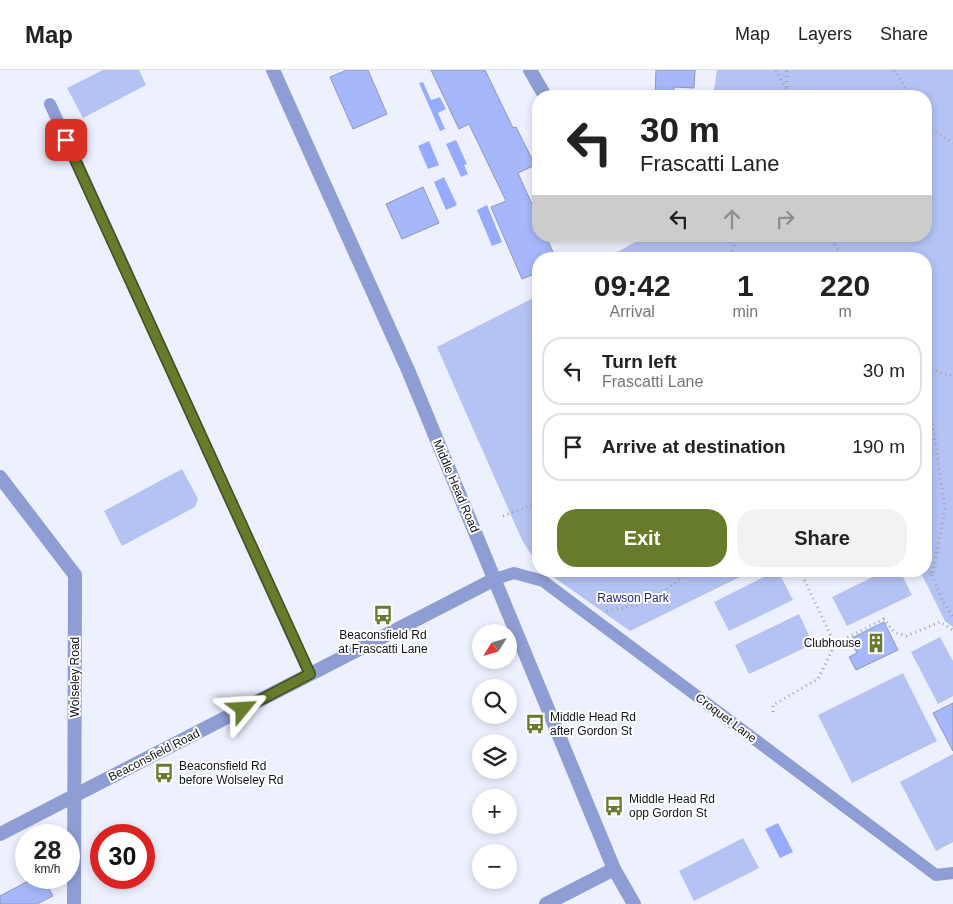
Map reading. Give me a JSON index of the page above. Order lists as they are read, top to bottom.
{
  "streets": {
    "street": ["Middle Head Road", "Wolseley Road", "Beaconsfield Road"],
    "lane": ["Croquet Lane"]
  },
  "crossings": [
    ["Middle Head Road", "Croquet Lane"],
    ["Middle Head Road", "Beaconsfield Road"],
    ["Wolseley Road", "Beaconsfield Road"],
    ["Croquet Lane", "Beaconsfield Road"]
  ],
  "parks": ["Rawson Park"],
  "places": {
    "bus stop": [
      "Beaconsfield Rd at Frascatti Lane",
      "Middle Head Rd after Gordon St",
      "Beaconsfield Rd before Wolseley Rd",
      "Middle Head Rd opp Gordon St"
    ],
    "building": ["Clubhouse"]
  },
  "north": "bottom left",
  "page": {
    "header": "Map",
    "nav": ["Map", "Layers", "Share"],
    "turn": ["30 m", "Frascatti Lane"],
    "eta": [
      "09:42",
      "Arrival",
      "1",
      "min",
      "220",
      "m"
    ],
    "list": [
      {
        "name": "Turn left",
        "note": "Frascatti Lane",
        "value": "30 m"
      },
      {
        "name": "Arrive at destination",
        "value": "190 m"
      }
    ],
    "buttons": ["Exit", "Share"],
    "map_buttons": ["+", "−"],
    "speed": "28 km/h",
    "limit": "30"
  }
}
